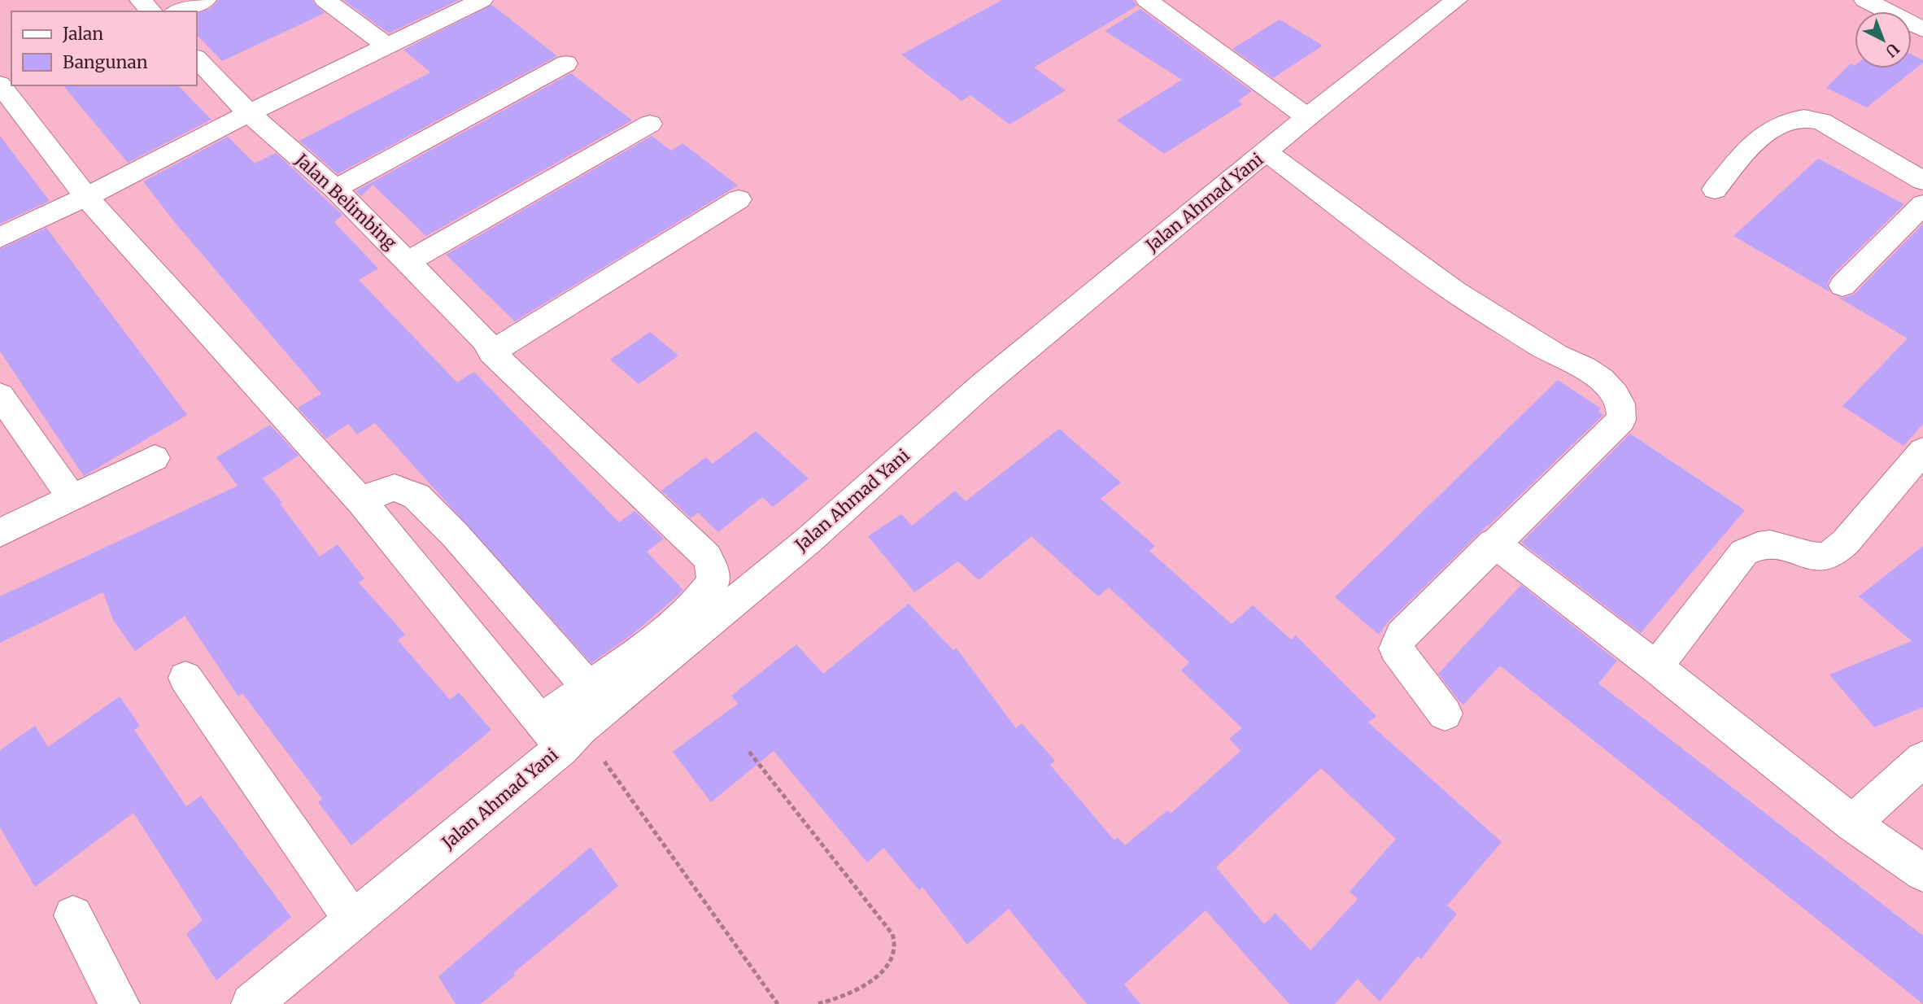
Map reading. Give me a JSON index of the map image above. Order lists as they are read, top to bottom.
{
  "streets": {
    "street": ["Jalan Belimbing", "Jalan Ahmad Yani"]
  },
  "legend": ["Jalan", "Bangunan"],
  "north": "bottom right"
}
